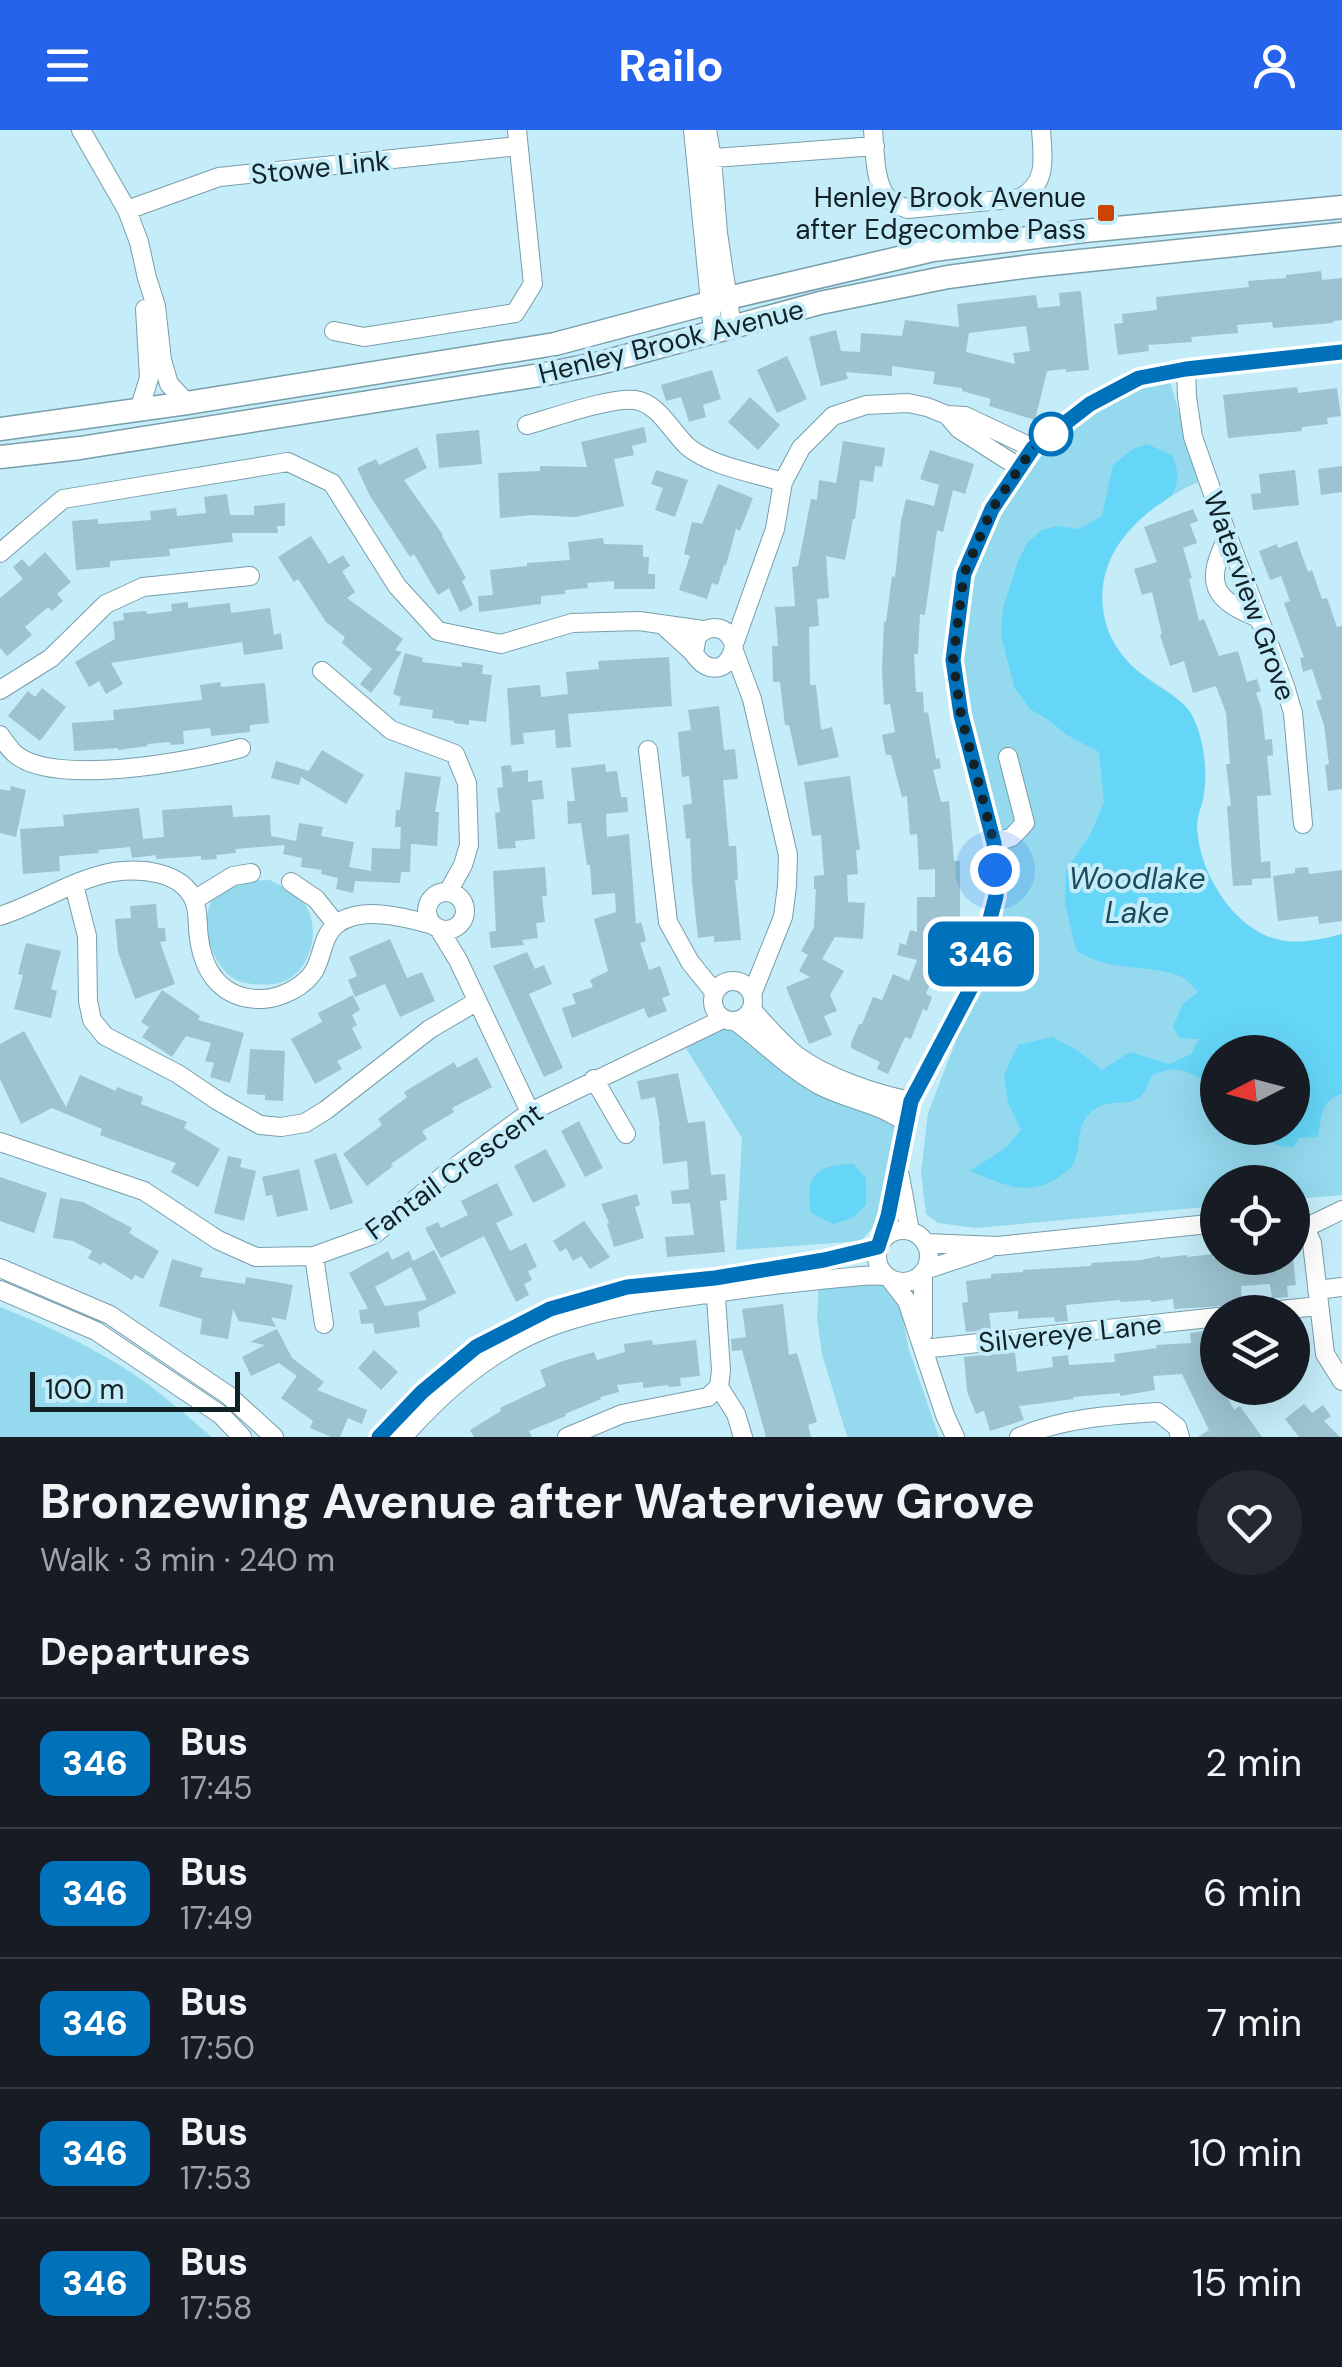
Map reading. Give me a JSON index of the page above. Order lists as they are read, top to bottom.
{
  "streets": {
    "main road": ["Henley Brook Avenue"],
    "street": [
      "Stowe Link",
      "Waterview Grove",
      "Fantail Crescent",
      "Silvereye Lane"
    ]
  },
  "water": ["Woodlake Lake"],
  "places": {
    "transit": ["Henley Brook Avenue after Edgecombe Pass"]
  },
  "lines": ["bus line 346"],
  "scale_bar": "100 m",
  "north": "left",
  "page": {
    "header": "Railo",
    "on_map": "346",
    "scale": "100 m",
    "heading": [
      ["Bronzewing Avenue after Waterview Grove", "Walk · 3 min · 240 m"],
      "Departures"
    ],
    "list": [
      {
        "mark": "346",
        "name": "Bus",
        "note": "17:45",
        "value": "2 min"
      },
      {
        "mark": "346",
        "name": "Bus",
        "note": "17:49",
        "value": "6 min"
      },
      {
        "mark": "346",
        "name": "Bus",
        "note": "17:50",
        "value": "7 min"
      },
      {
        "mark": "346",
        "name": "Bus",
        "note": "17:53",
        "value": "10 min"
      },
      {
        "mark": "346",
        "name": "Bus",
        "note": "17:58",
        "value": "15 min"
      }
    ]
  }
}
